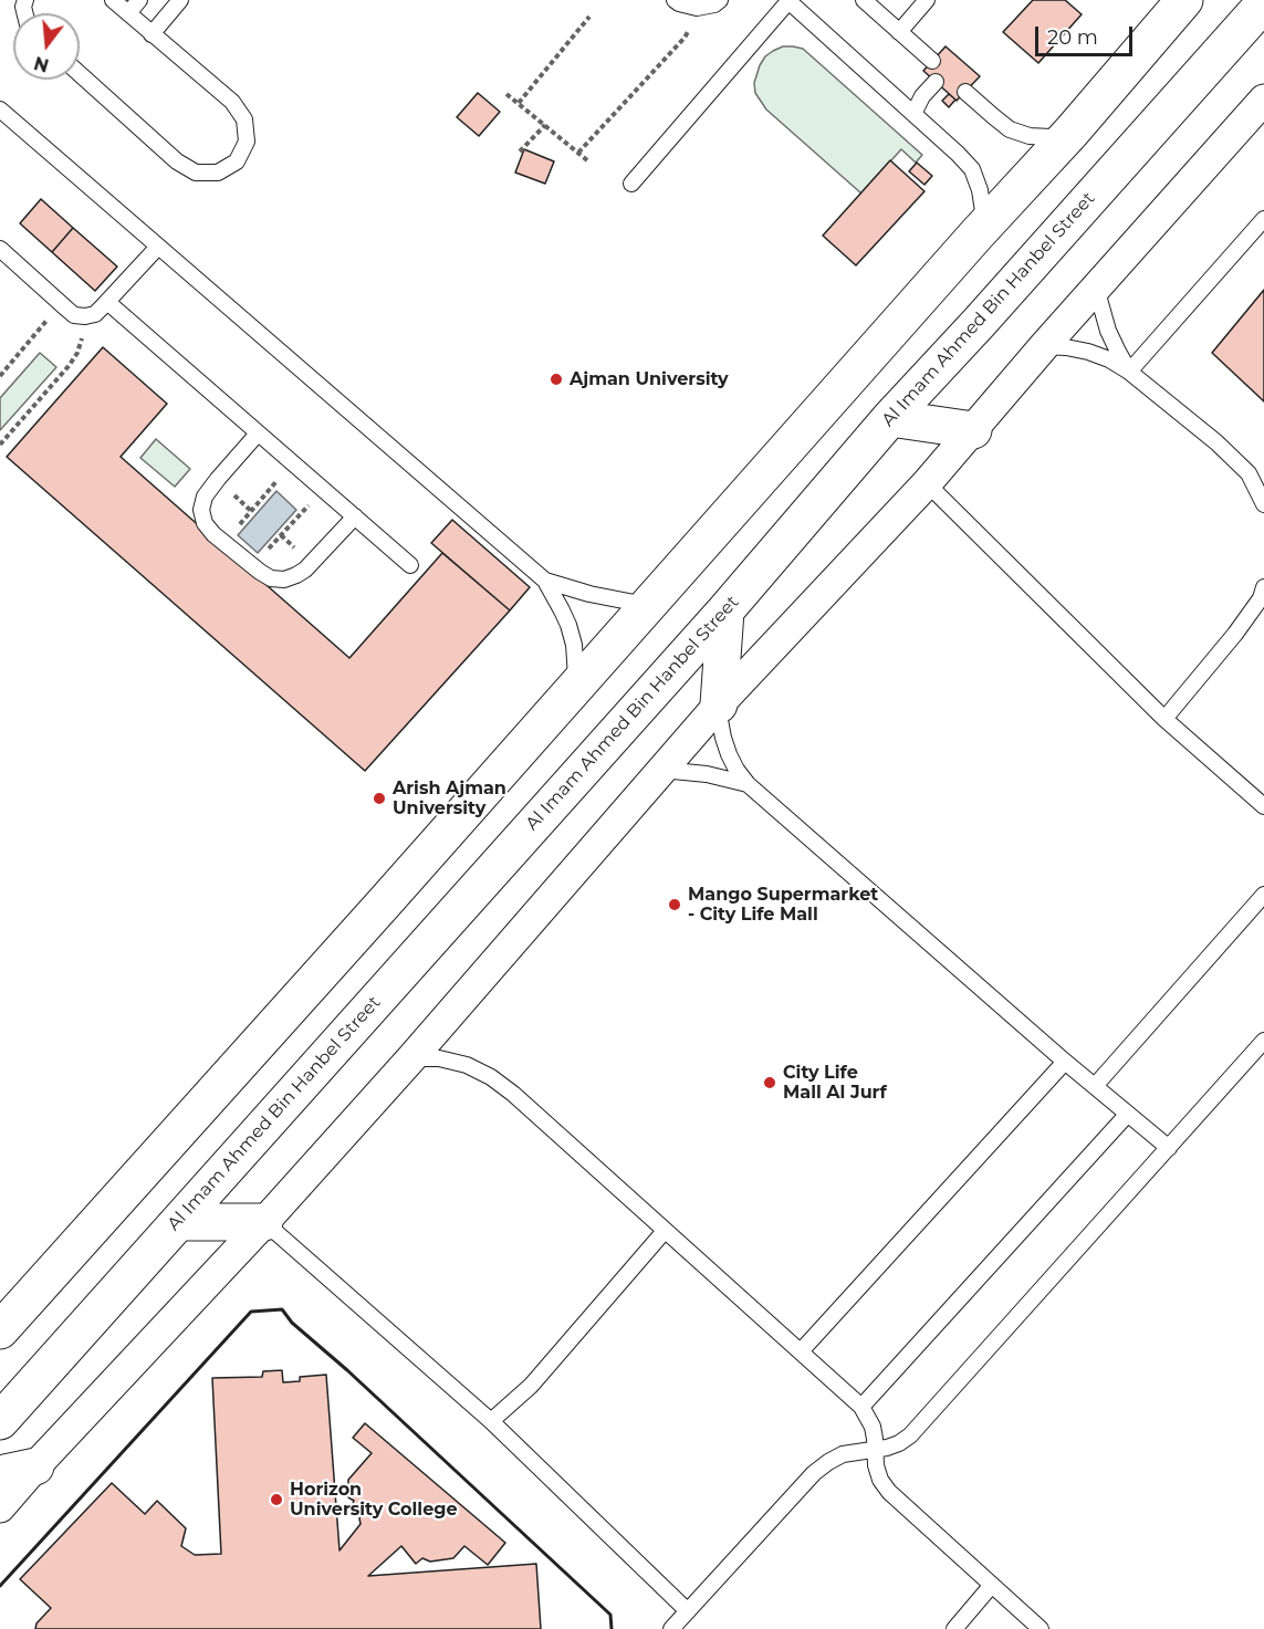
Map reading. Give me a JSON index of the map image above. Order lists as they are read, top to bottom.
{
  "streets": {
    "street": ["Al Imam Ahmed Bin Hanbel Street"]
  },
  "places": [
    "Ajman University",
    "Arish Ajman University",
    "Mango Supermarket - City Life Mall",
    "City Life Mall Al Jurf",
    "Horizon University College"
  ],
  "scale_bar": "20 m",
  "north": "bottom"
}
